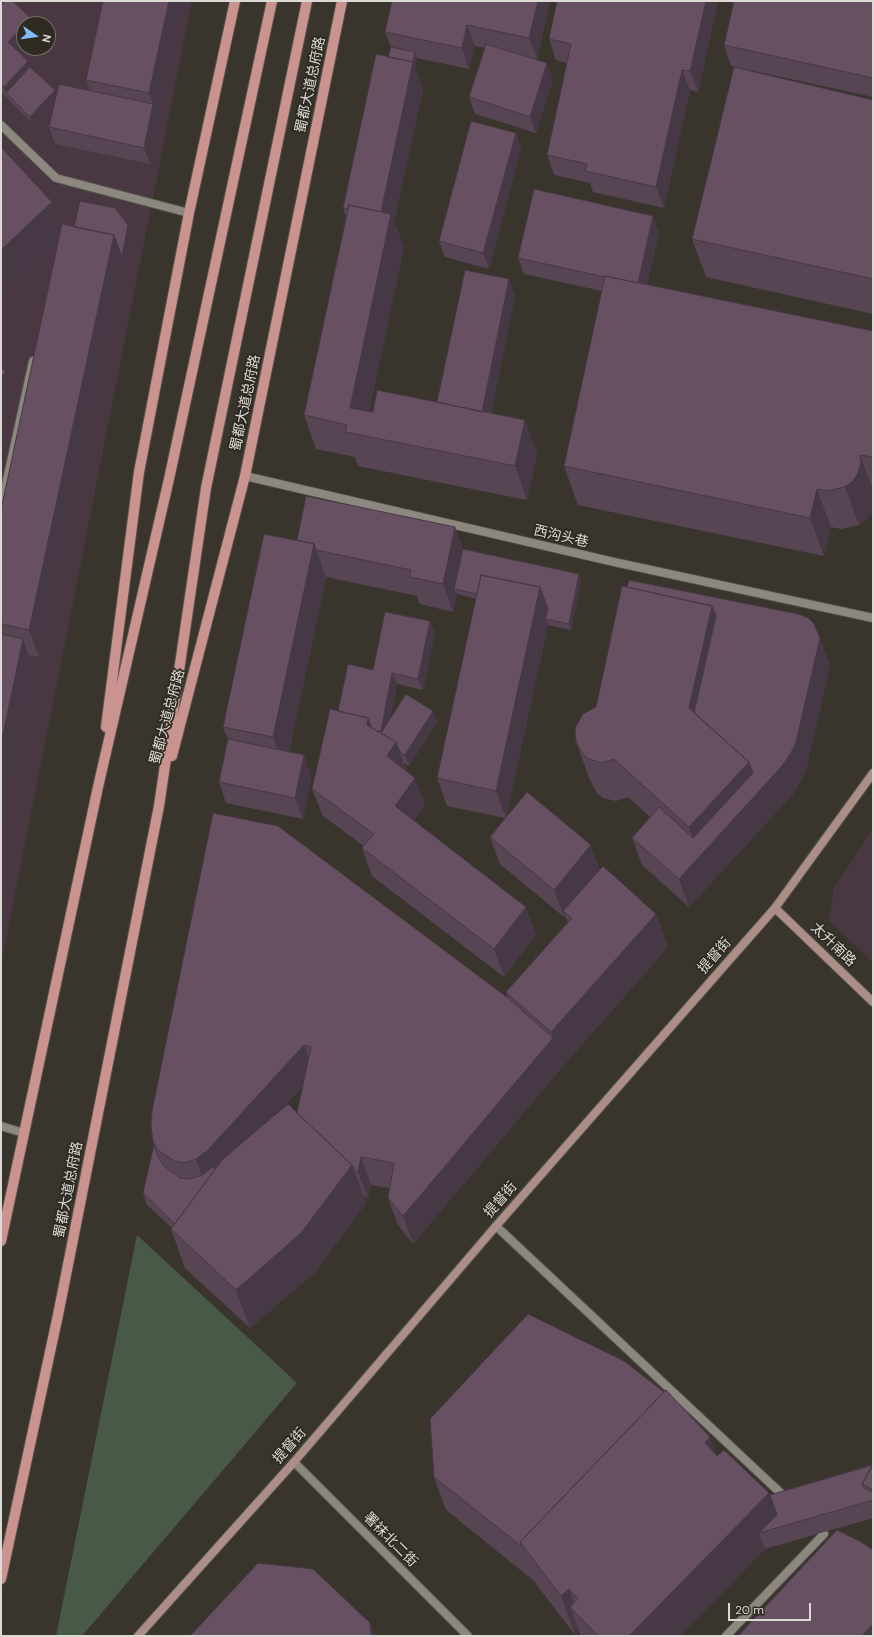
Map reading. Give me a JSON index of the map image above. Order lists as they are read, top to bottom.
{
  "streets": {
    "main road": ["蜀都大道总府路", "太升南路", "提督街"],
    "street": ["西沟头巷", "署袜北二街"]
  },
  "crossings": [
    ["蜀都大道总府路", "西沟头巷"],
    ["太升南路", "提督街"],
    ["提督街", "署袜北二街"]
  ],
  "scale_bar": "20 m",
  "north": "right"
}
